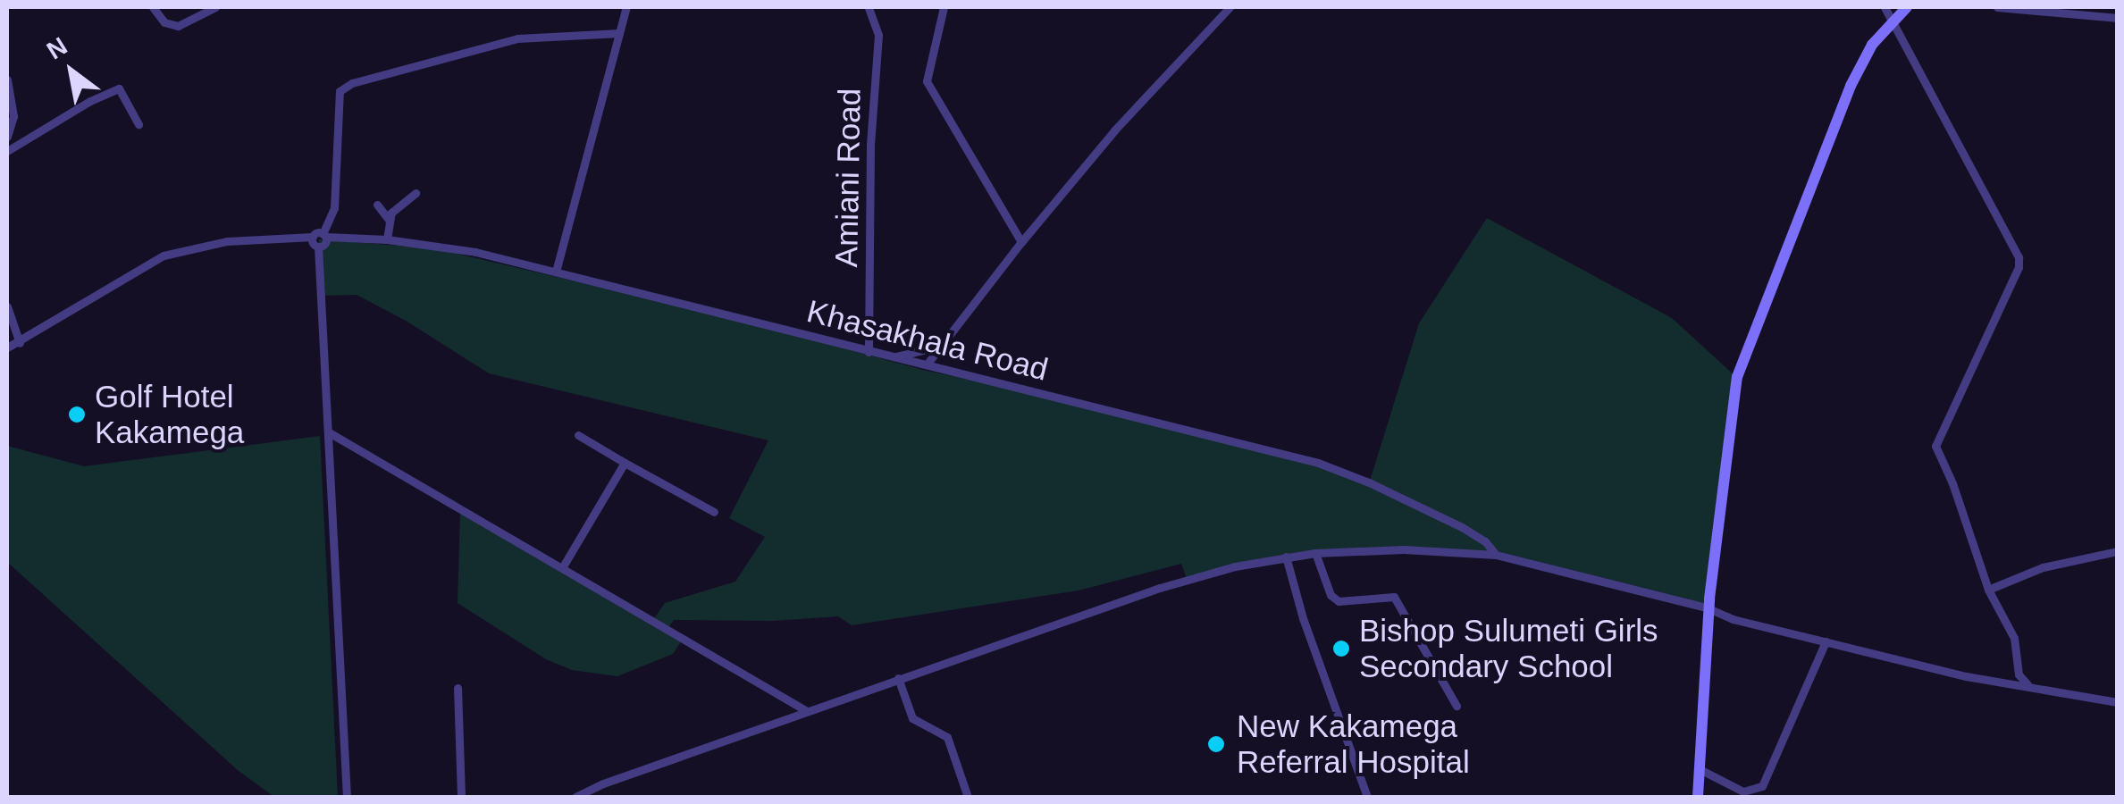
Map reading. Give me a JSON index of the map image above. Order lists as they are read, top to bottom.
{
  "streets": {
    "street": ["Amiani Road", "Khasakhala Road"]
  },
  "crossings": [
    ["Amiani Road", "Khasakhala Road"]
  ],
  "places": ["Golf Hotel Kakamega", "Bishop Sulumeti Girls Secondary School", "New Kakamega Referral Hospital"],
  "north": "top left"
}
